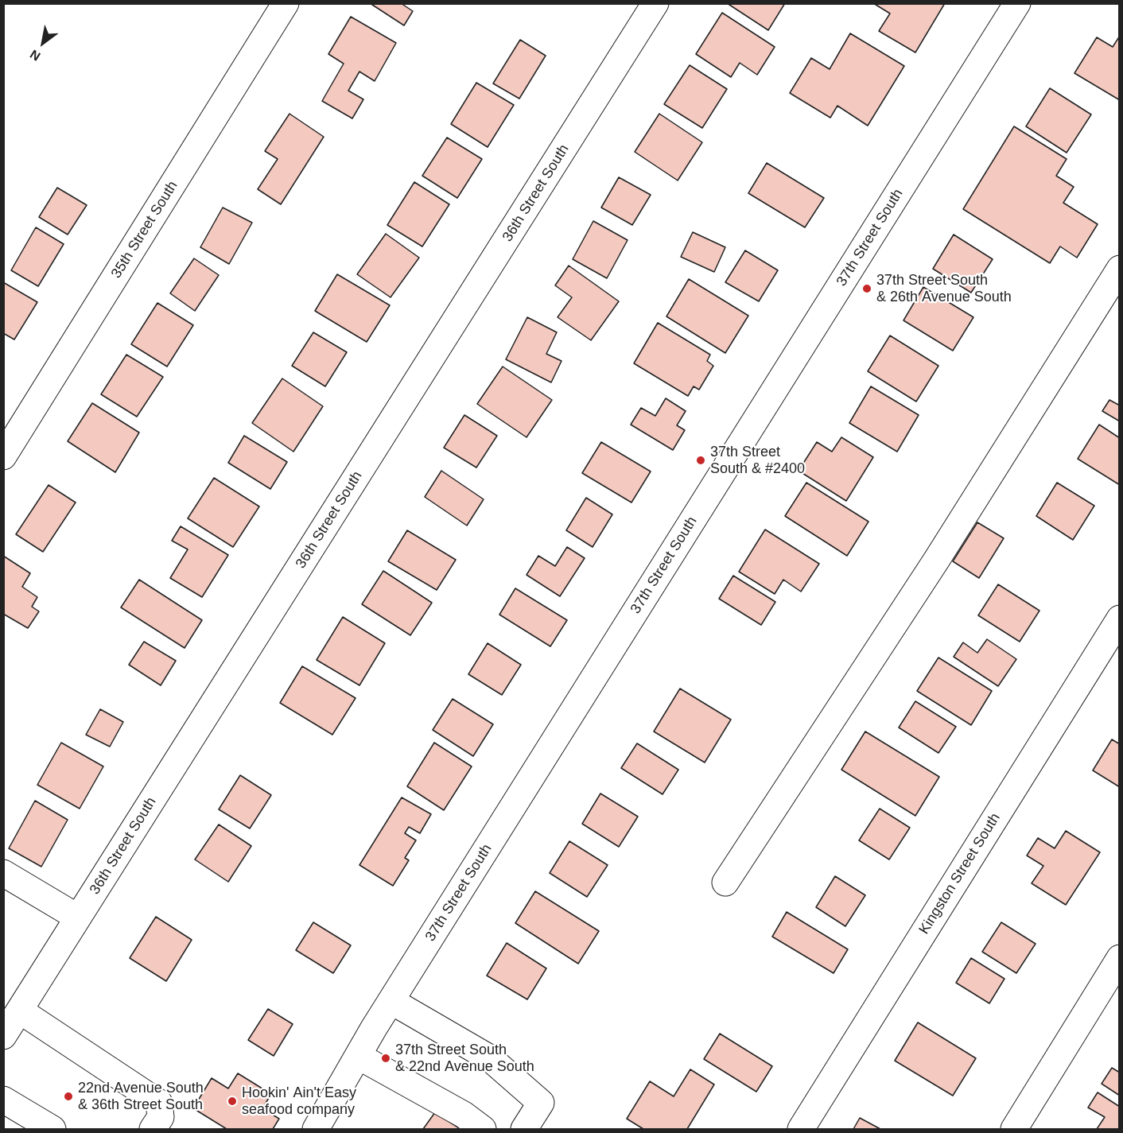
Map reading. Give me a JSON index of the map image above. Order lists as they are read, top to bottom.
{
  "streets": {
    "street": [
      "36th Street South",
      "35th Street South",
      "37th Street South",
      "Kingston Street South"
    ]
  },
  "places": [
    "37th Street South & 26th Avenue South",
    "37th Street South & #2400",
    "37th Street South & 22nd Avenue South",
    "22nd Avenue South & 36th Street South",
    "Hookin' Ain't Easy seafood company"
  ],
  "north": "bottom left"
}
